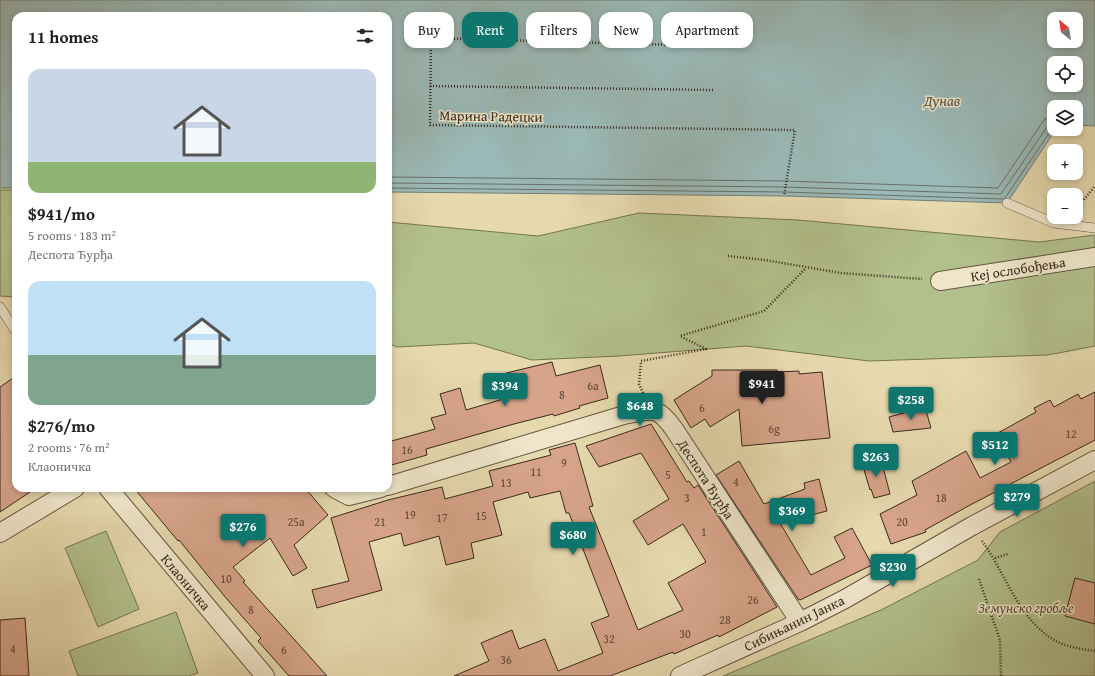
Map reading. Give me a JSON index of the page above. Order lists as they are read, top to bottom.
{
  "streets": {
    "street": [
      "Кеј ослобођења",
      "Деспота Ђурђа",
      "Клаоничка",
      "Сибињанин Јанка"
    ],
    "path": ["Марина Радецки"]
  },
  "crossings": [
    ["Деспота Ђурђа", "Сибињанин Јанка"]
  ],
  "water": ["Дунав"],
  "parks": ["Земунско гробље"],
  "house_numbers": [
    "6a",
    "8",
    "6",
    "6g",
    "12",
    "16",
    "9",
    "11",
    "5",
    "4",
    "13",
    "3",
    "18",
    "19",
    "15",
    "17",
    "25a",
    "21",
    "20",
    "1",
    "10",
    "26",
    "8",
    "28",
    "30",
    "32",
    "4",
    "6",
    "36"
  ],
  "north": "top left",
  "page": {
    "map_buttons": ["+", "−"],
    "chip": [
      "Buy",
      "Rent",
      "Filters",
      "New",
      "Apartment"
    ],
    "heading": "11 homes",
    "list": [
      {
        "name": "$941/mo",
        "note": "5 rooms · 183 m² · Деспота Ђурђа"
      },
      {
        "name": "$276/mo",
        "note": "2 rooms · 76 m² · Клаоничка"
      }
    ],
    "price": [
      "$941",
      "$394",
      "$258",
      "$648",
      "$512",
      "$263",
      "$279",
      "$369",
      "$276",
      "$680",
      "$230"
    ]
  }
}
